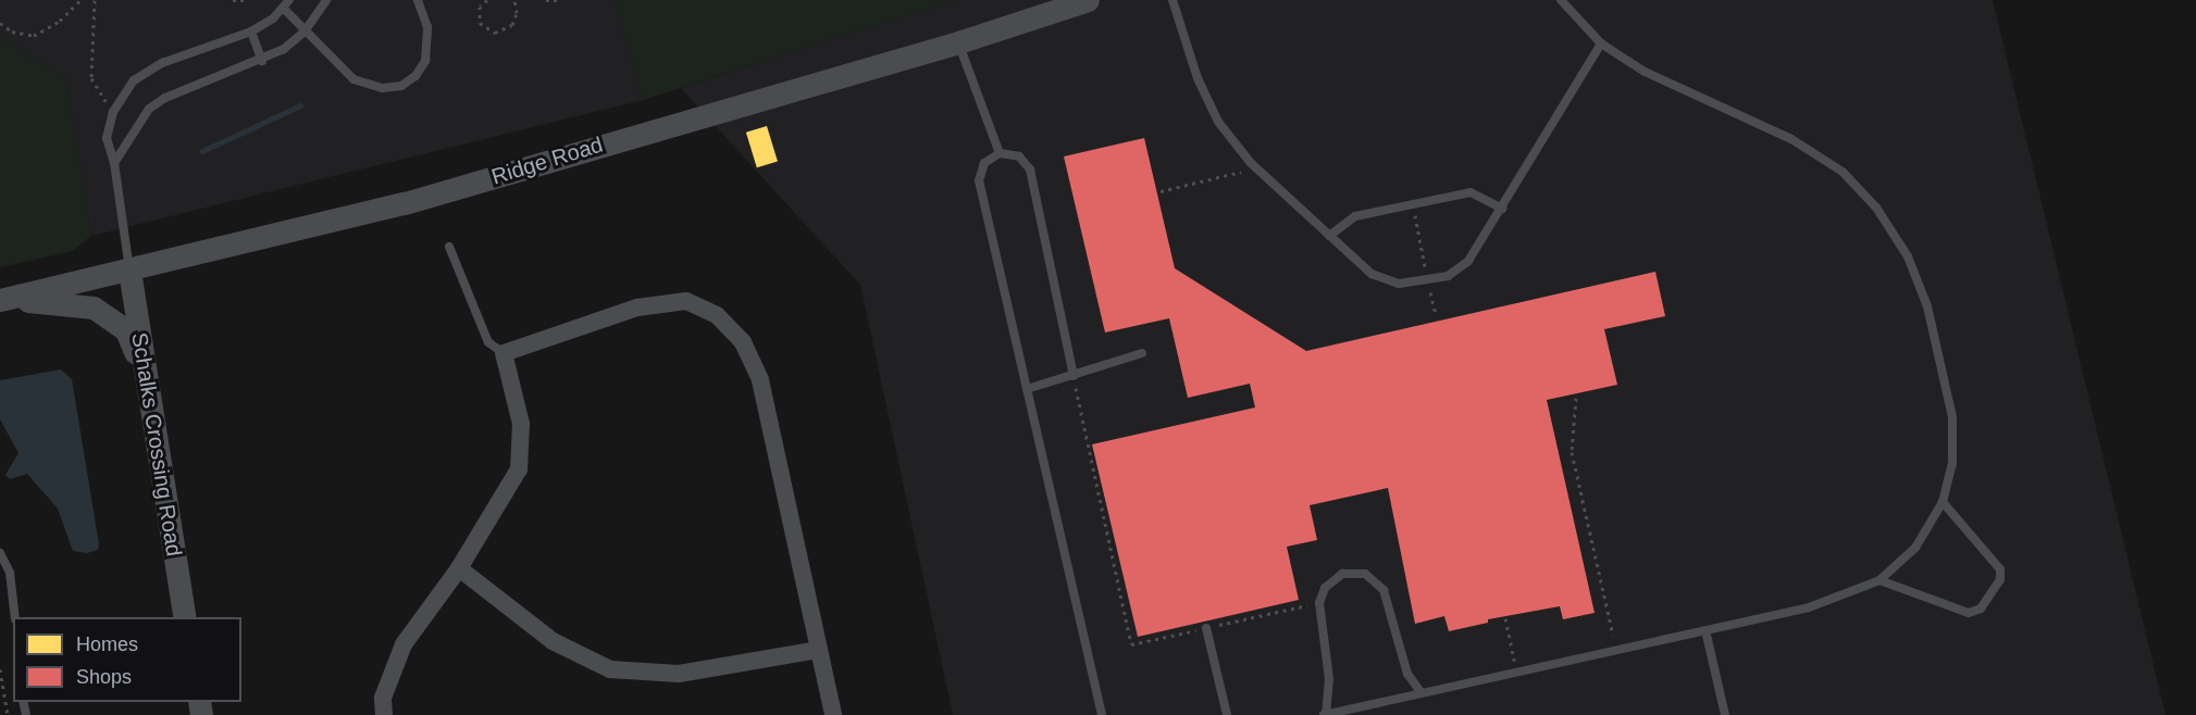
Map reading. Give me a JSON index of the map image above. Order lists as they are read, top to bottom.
{
  "streets": {
    "street": ["Ridge Road", "Schalks Crossing Road"]
  },
  "crossings": [
    ["Ridge Road", "Schalks Crossing Road"]
  ],
  "legend": ["Homes", "Shops"]
}
